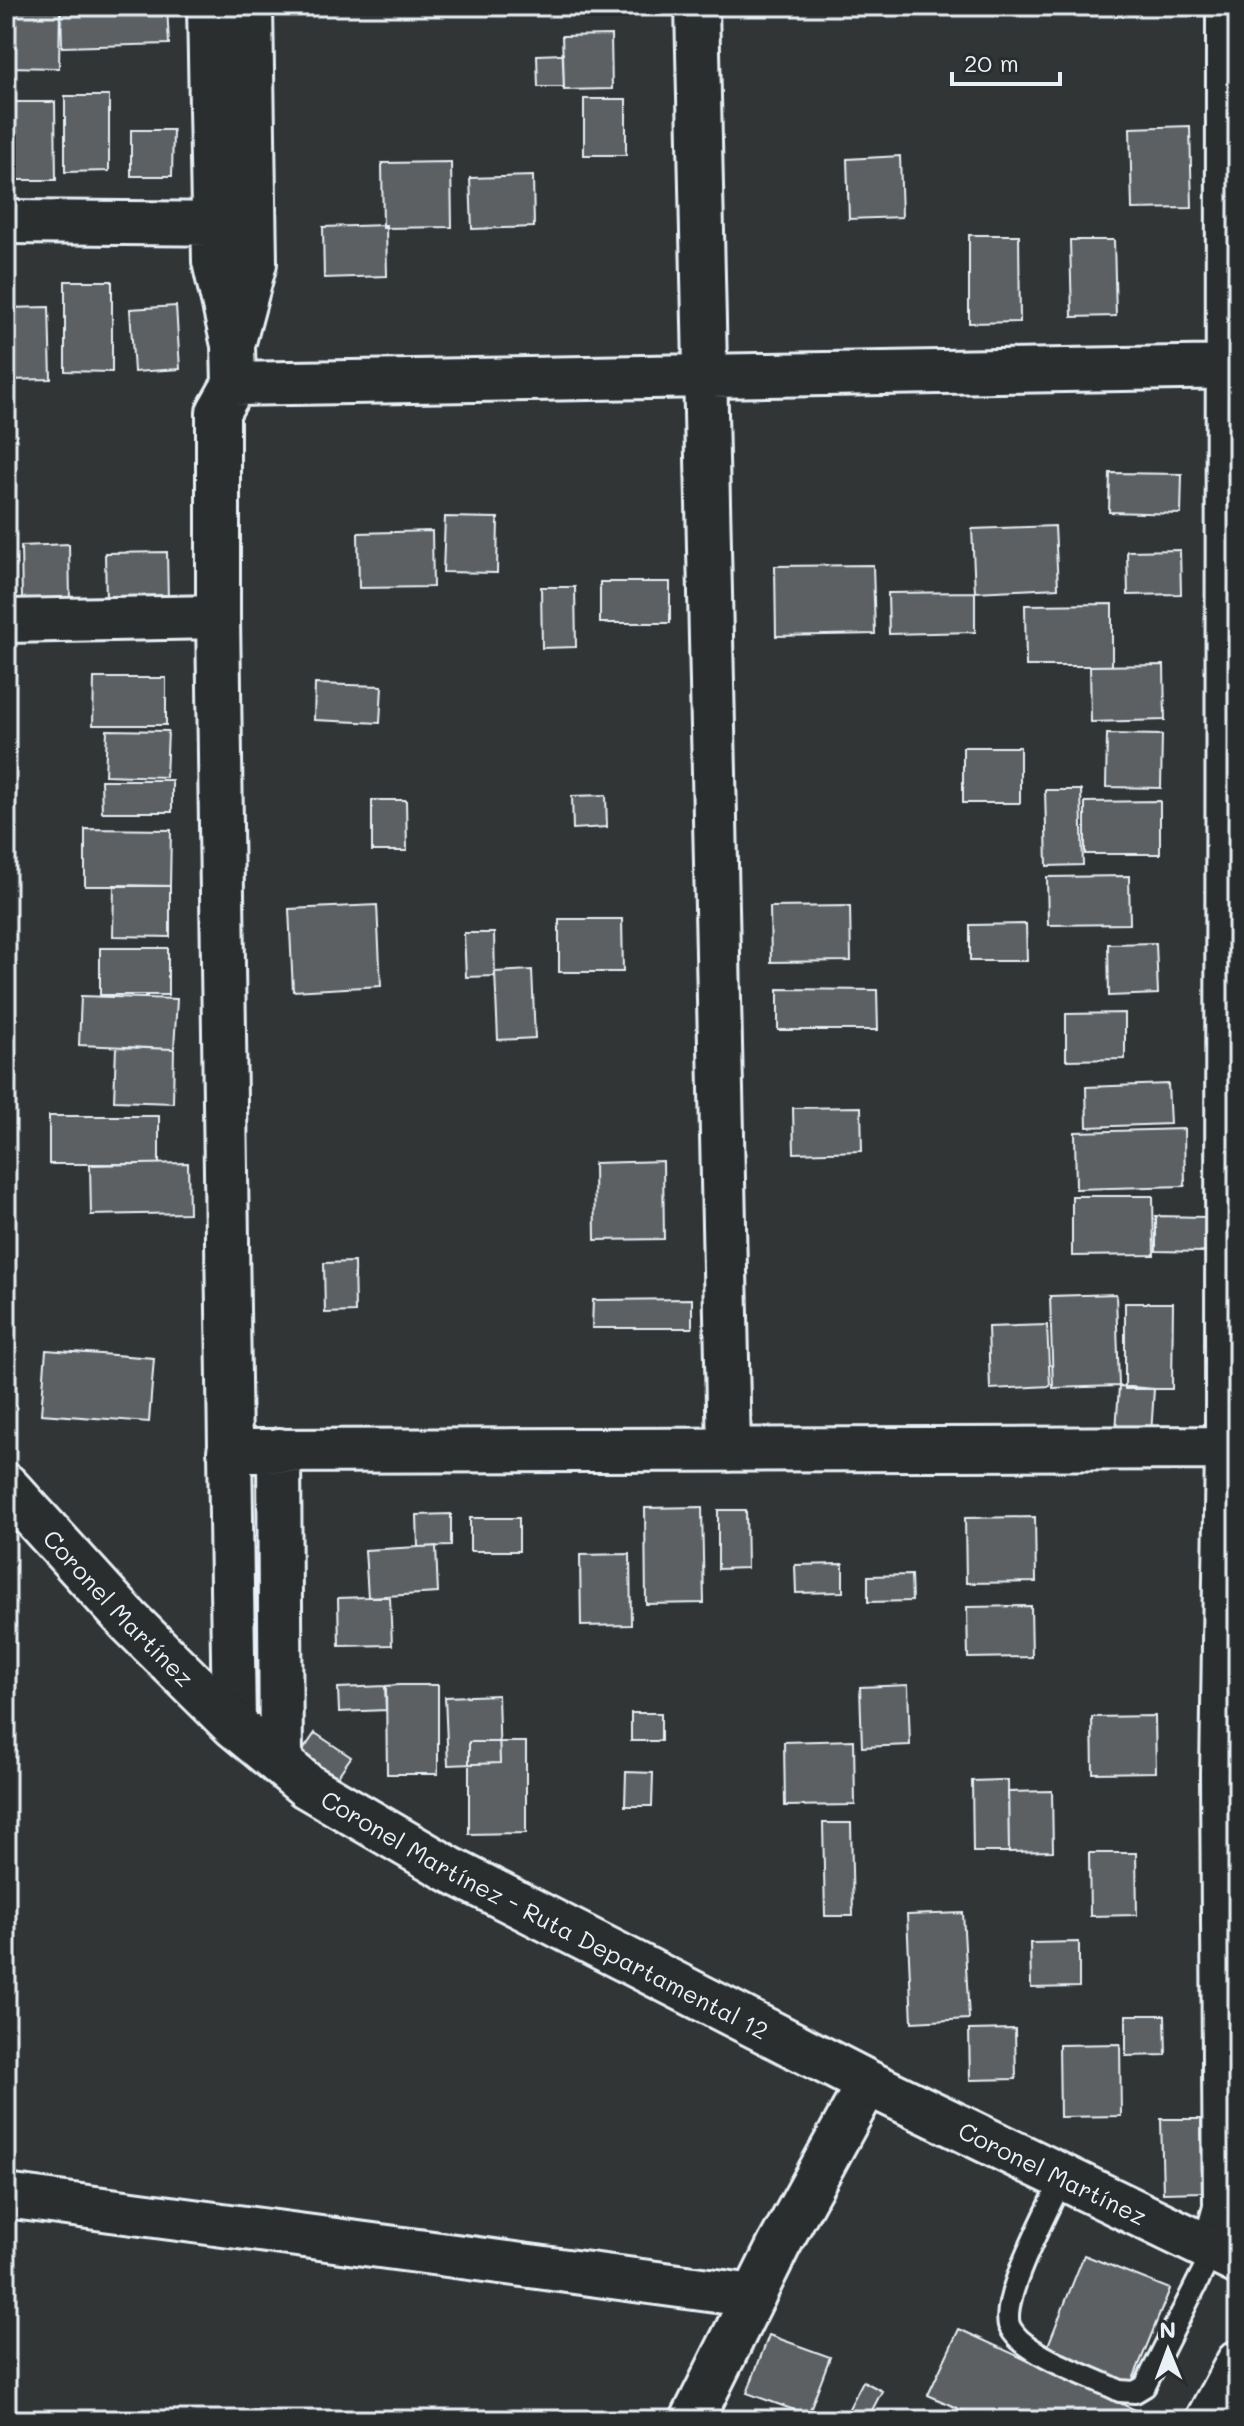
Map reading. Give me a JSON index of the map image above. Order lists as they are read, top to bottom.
{
  "streets": {
    "main road": ["Coronel Martínez", "Coronel Martínez - Ruta Departamental 12"]
  },
  "crossings": [
    ["Coronel Martínez", "Coronel Martínez - Ruta Departamental 12"]
  ],
  "scale_bar": "20 m",
  "north": "top"
}
